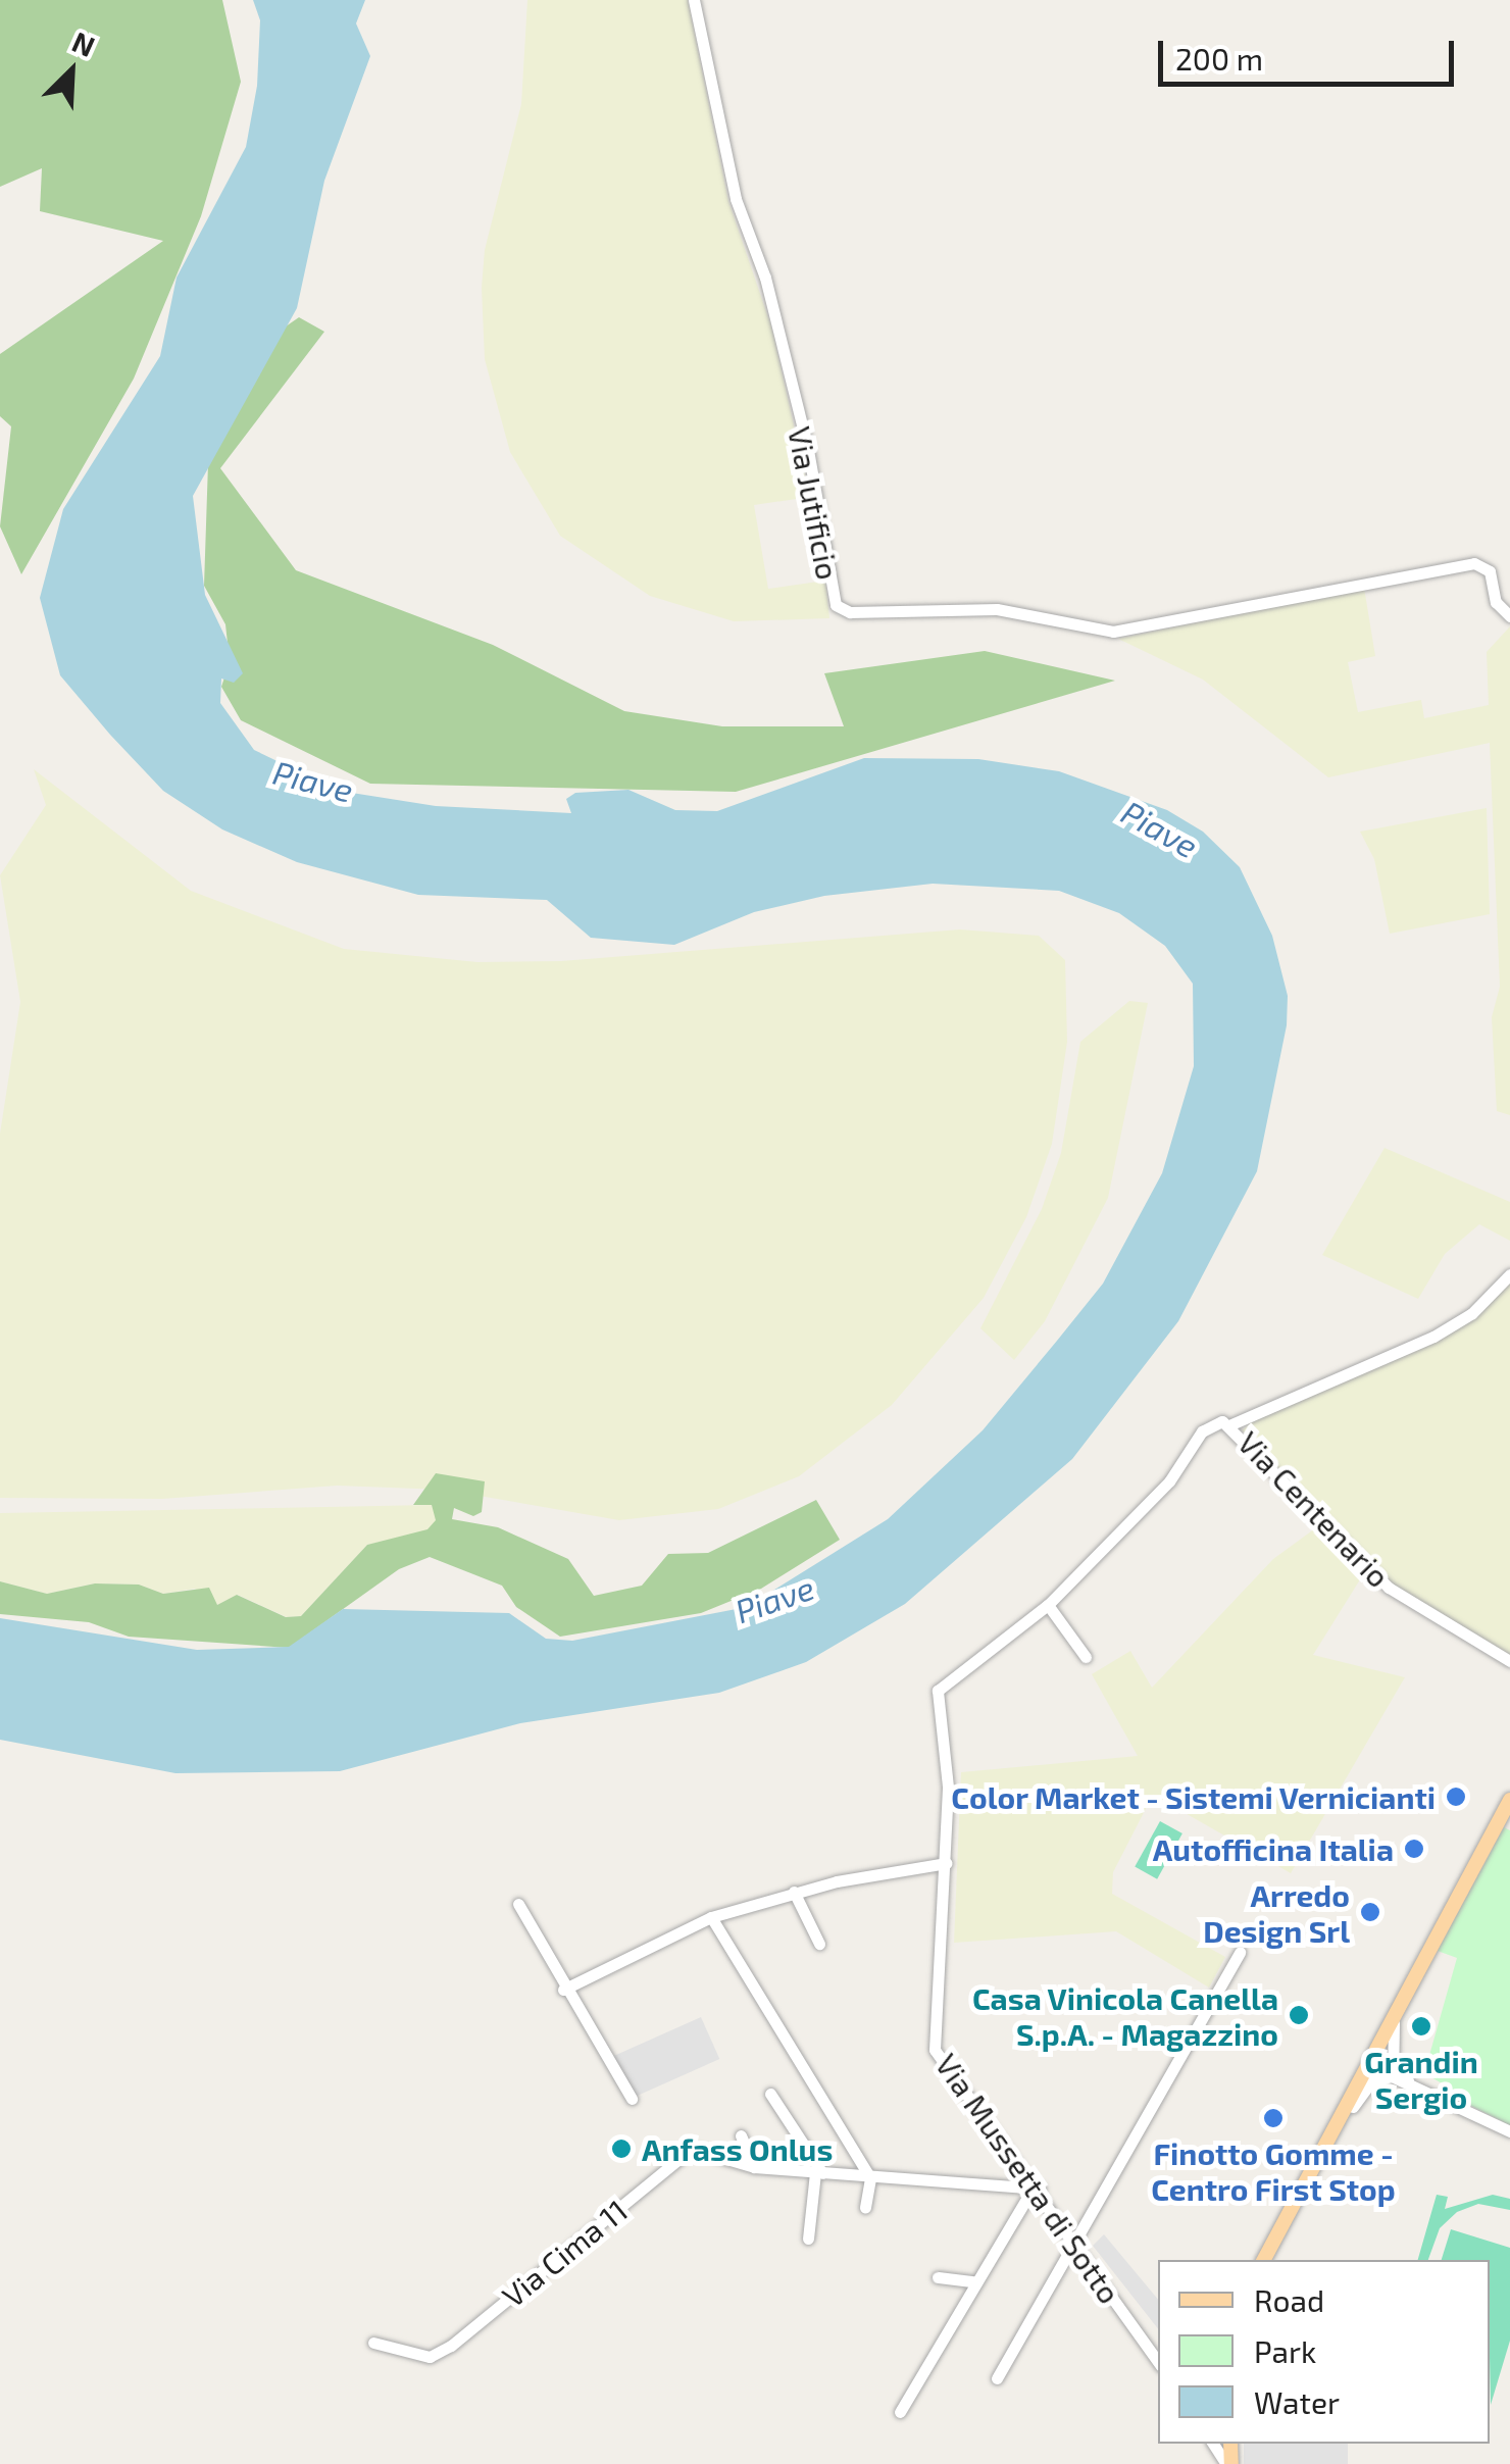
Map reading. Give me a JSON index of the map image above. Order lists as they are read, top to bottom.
{
  "streets": {
    "street": [
      "Via Jutificio",
      "Via Centenario",
      "Via Mussetta di Sotto",
      "Via Cima 11"
    ]
  },
  "crossings": [
    ["Via Centenario", "Via Mussetta di Sotto"],
    ["Via Mussetta di Sotto", "Via Cima 11"]
  ],
  "water": ["Piave"],
  "places": [
    "Color Market - Sistemi Vernicianti",
    "Autofficina Italia",
    "Arredo Design Srl",
    "Casa Vinicola Canella S.p.A. - Magazzino",
    "Grandin Sergio",
    "Finotto Gomme - Centro First Stop",
    "Anfass Onlus"
  ],
  "legend": ["Road", "Park", "Water"],
  "scale_bar": "200 m",
  "north": "top right"
}
